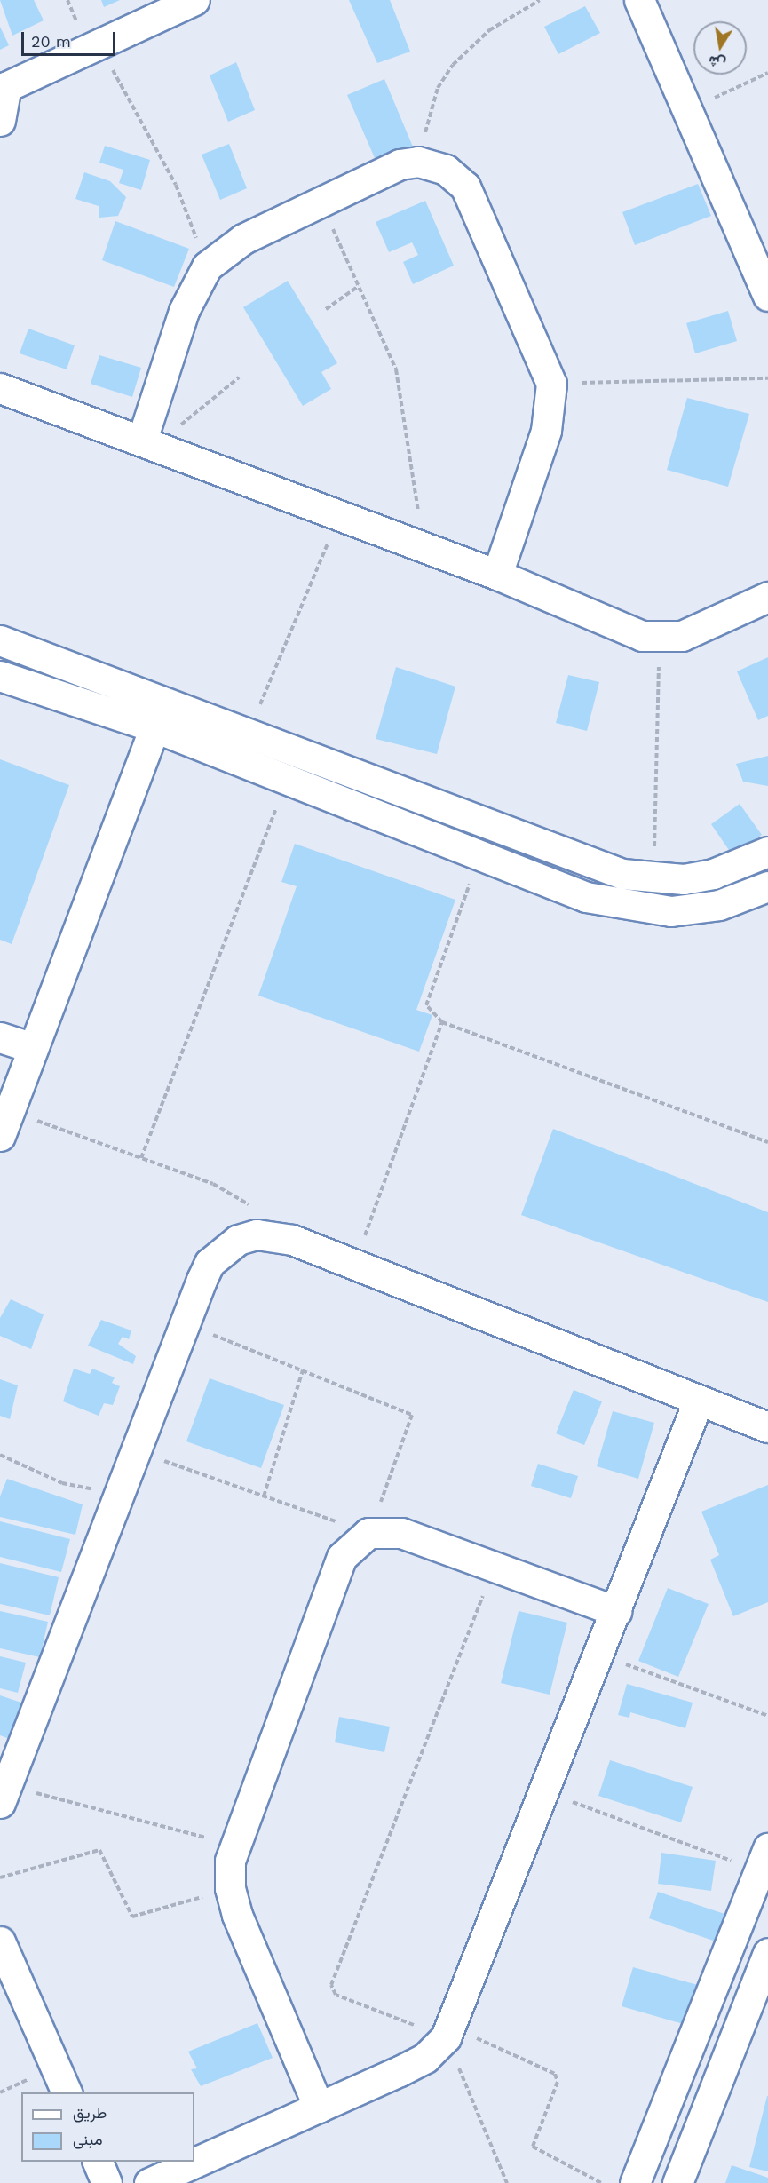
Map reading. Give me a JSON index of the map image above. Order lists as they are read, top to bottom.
{
  "legend": ["طريق", "مبنى"],
  "scale_bar": "20 m",
  "north": "bottom"
}
